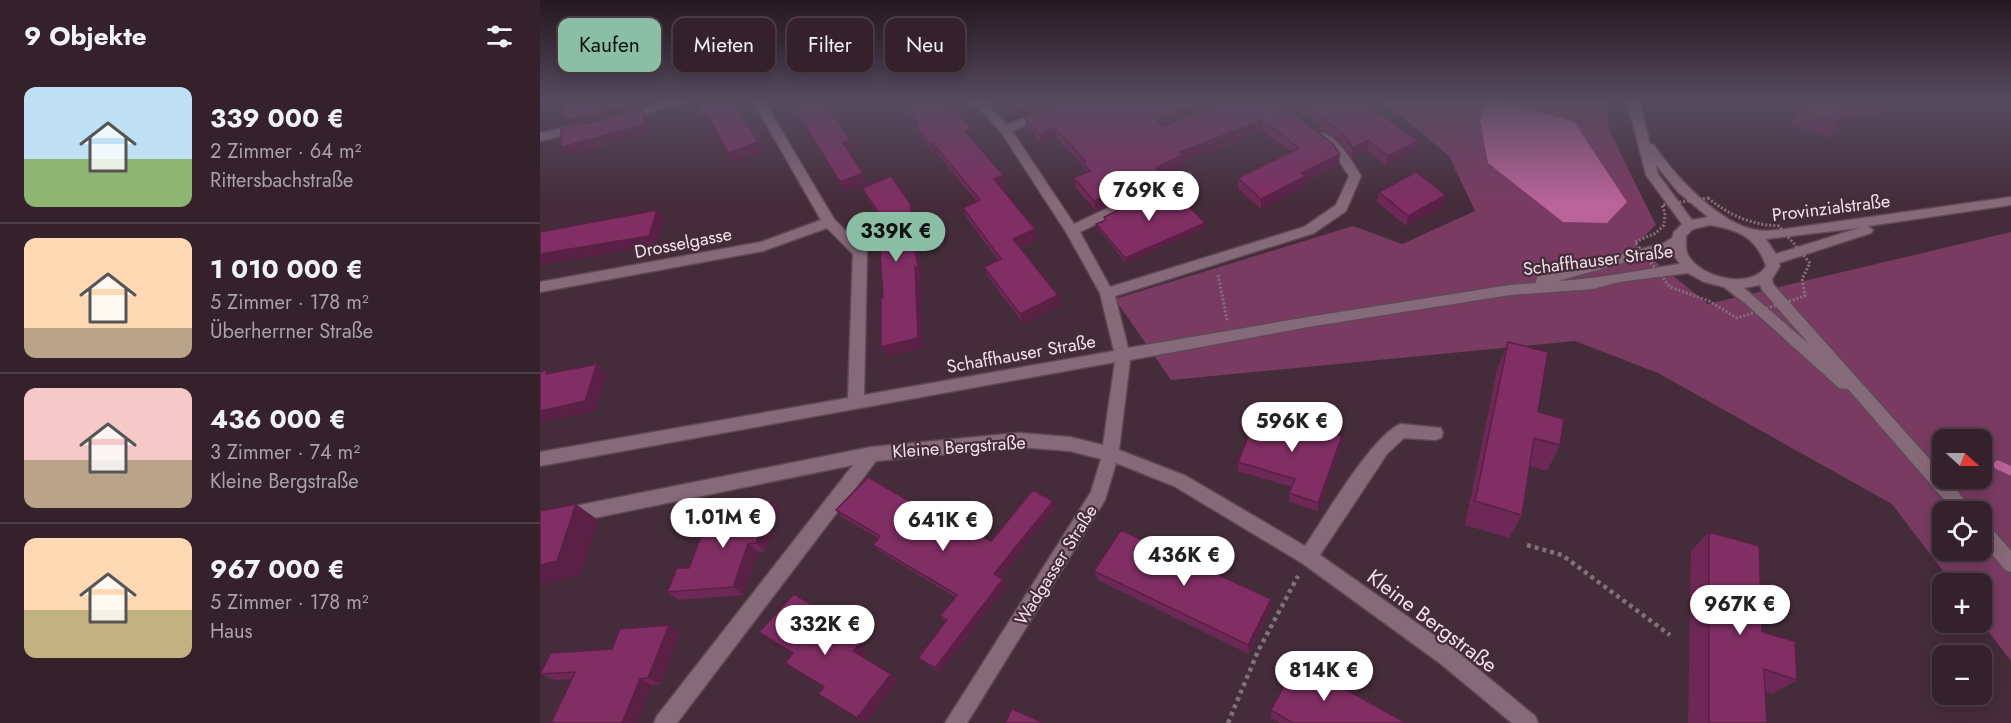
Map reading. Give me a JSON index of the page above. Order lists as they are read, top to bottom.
{
  "streets": {
    "street": [
      "Provinzialstraße",
      "Drosselgasse",
      "Schaffhauser Straße",
      "Kleine Bergstraße",
      "Wadgasser Straße"
    ]
  },
  "crossings": [
    ["Provinzialstraße", "Schaffhauser Straße"],
    ["Schaffhauser Straße", "Wadgasser Straße"],
    ["Kleine Bergstraße", "Wadgasser Straße"]
  ],
  "north": "right",
  "page": {
    "heading": "9 Objekte",
    "chip": [
      "Kaufen",
      "Mieten",
      "Filter",
      "Neu"
    ],
    "list": [
      {
        "name": "339 000 €",
        "note": "2 Zimmer · 64 m² · Rittersbachstraße"
      },
      {
        "name": "1 010 000 €",
        "note": "5 Zimmer · 178 m² · Überherrner Straße"
      },
      {
        "name": "436 000 €",
        "note": "3 Zimmer · 74 m² · Kleine Bergstraße"
      },
      {
        "name": "967 000 €",
        "note": "5 Zimmer · 178 m² · Haus"
      }
    ],
    "price": [
      "769K €",
      "339K €",
      "596K €",
      "1.01M €",
      "641K €",
      "436K €",
      "967K €",
      "332K €",
      "814K €"
    ],
    "map_buttons": ["+", "−"]
  }
}
